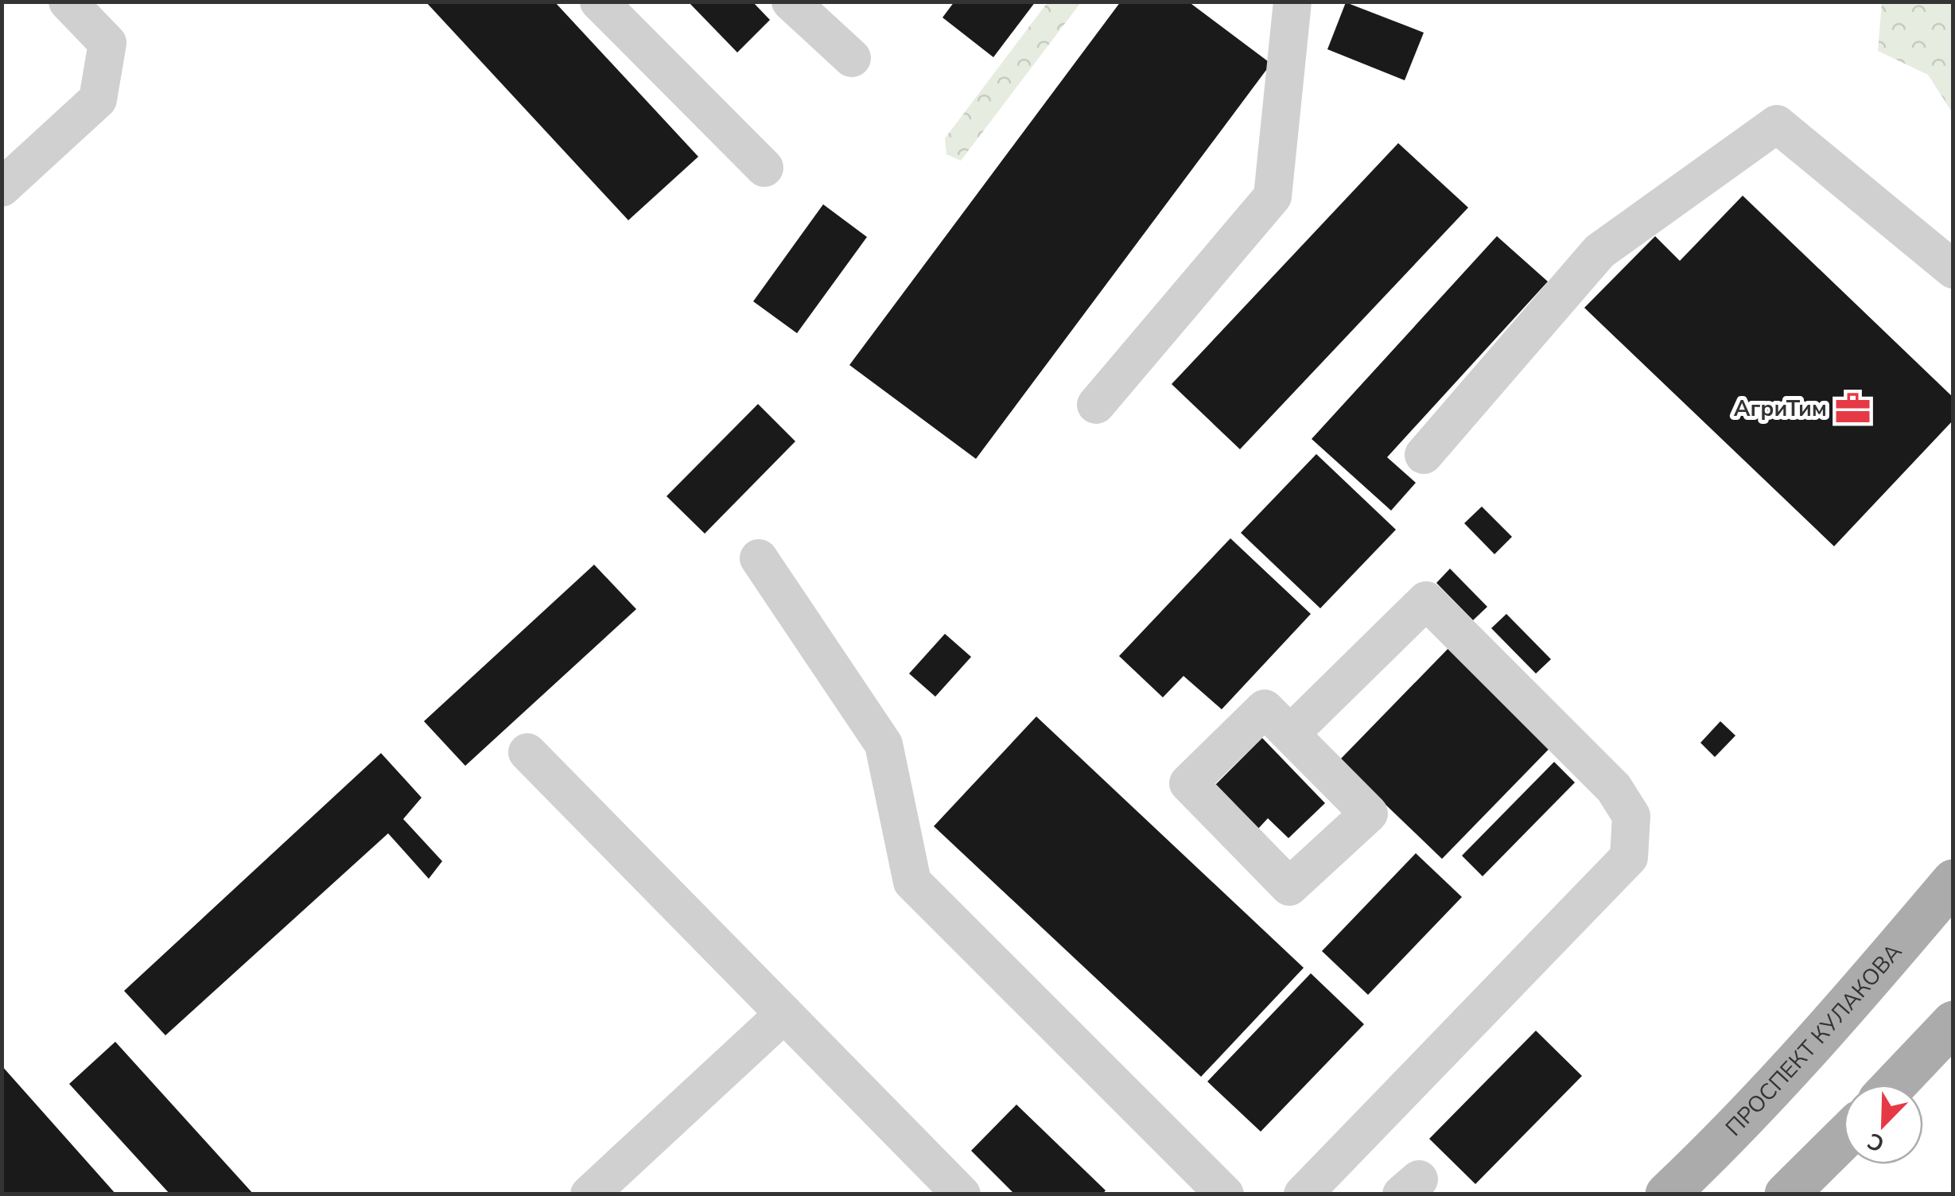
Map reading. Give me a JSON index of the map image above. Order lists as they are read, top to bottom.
{
  "streets": {
    "main road": ["ПРОСПЕКТ КУЛАКОВА"]
  },
  "places": {
    "office": ["АгриТим"]
  },
  "north": "bottom left"
}
